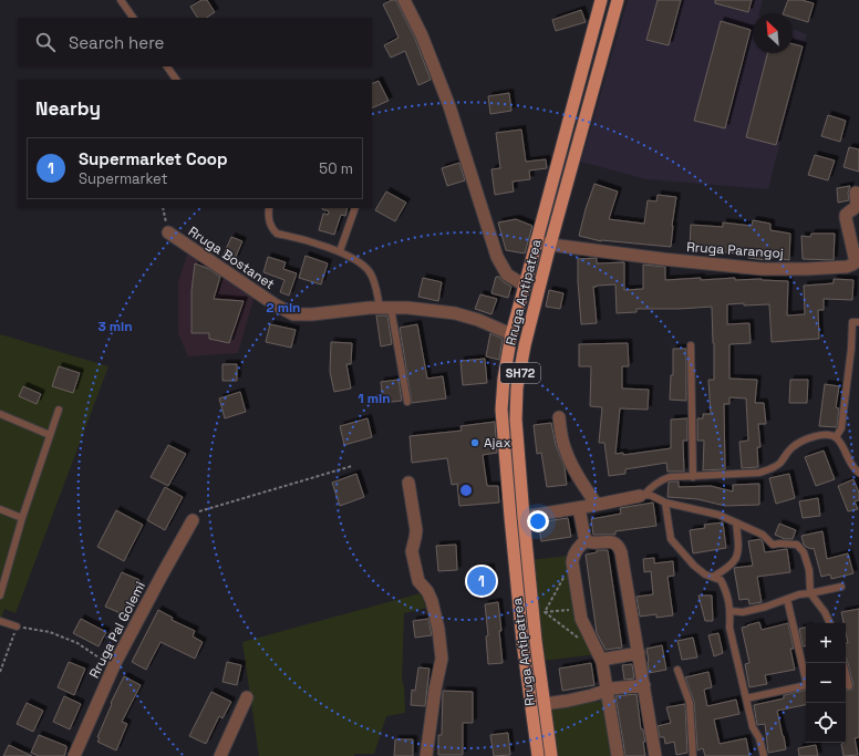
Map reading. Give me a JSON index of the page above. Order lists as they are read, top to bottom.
{
  "streets": {
    "main road": ["Rruga Antipatrea", "SH72"],
    "street": ["Rruga Parangoj", "Rruga Bostanet", "Rruga Pal Golemi"]
  },
  "crossings": [
    ["Rruga Parangoj", "Rruga Antipatrea"],
    ["Rruga Bostanet", "Rruga Antipatrea"]
  ],
  "places": ["Ajax"],
  "north": "top left",
  "page": {
    "search": "Search here",
    "heading": "Nearby",
    "list": [
      {
        "mark": "1",
        "name": "Supermarket Coop",
        "note": "Supermarket",
        "value": "50 m"
      }
    ],
    "pins": "1",
    "map_buttons": ["+", "−"]
  },
  "rings": ["2 min", "3 min", "1 min"]
}
